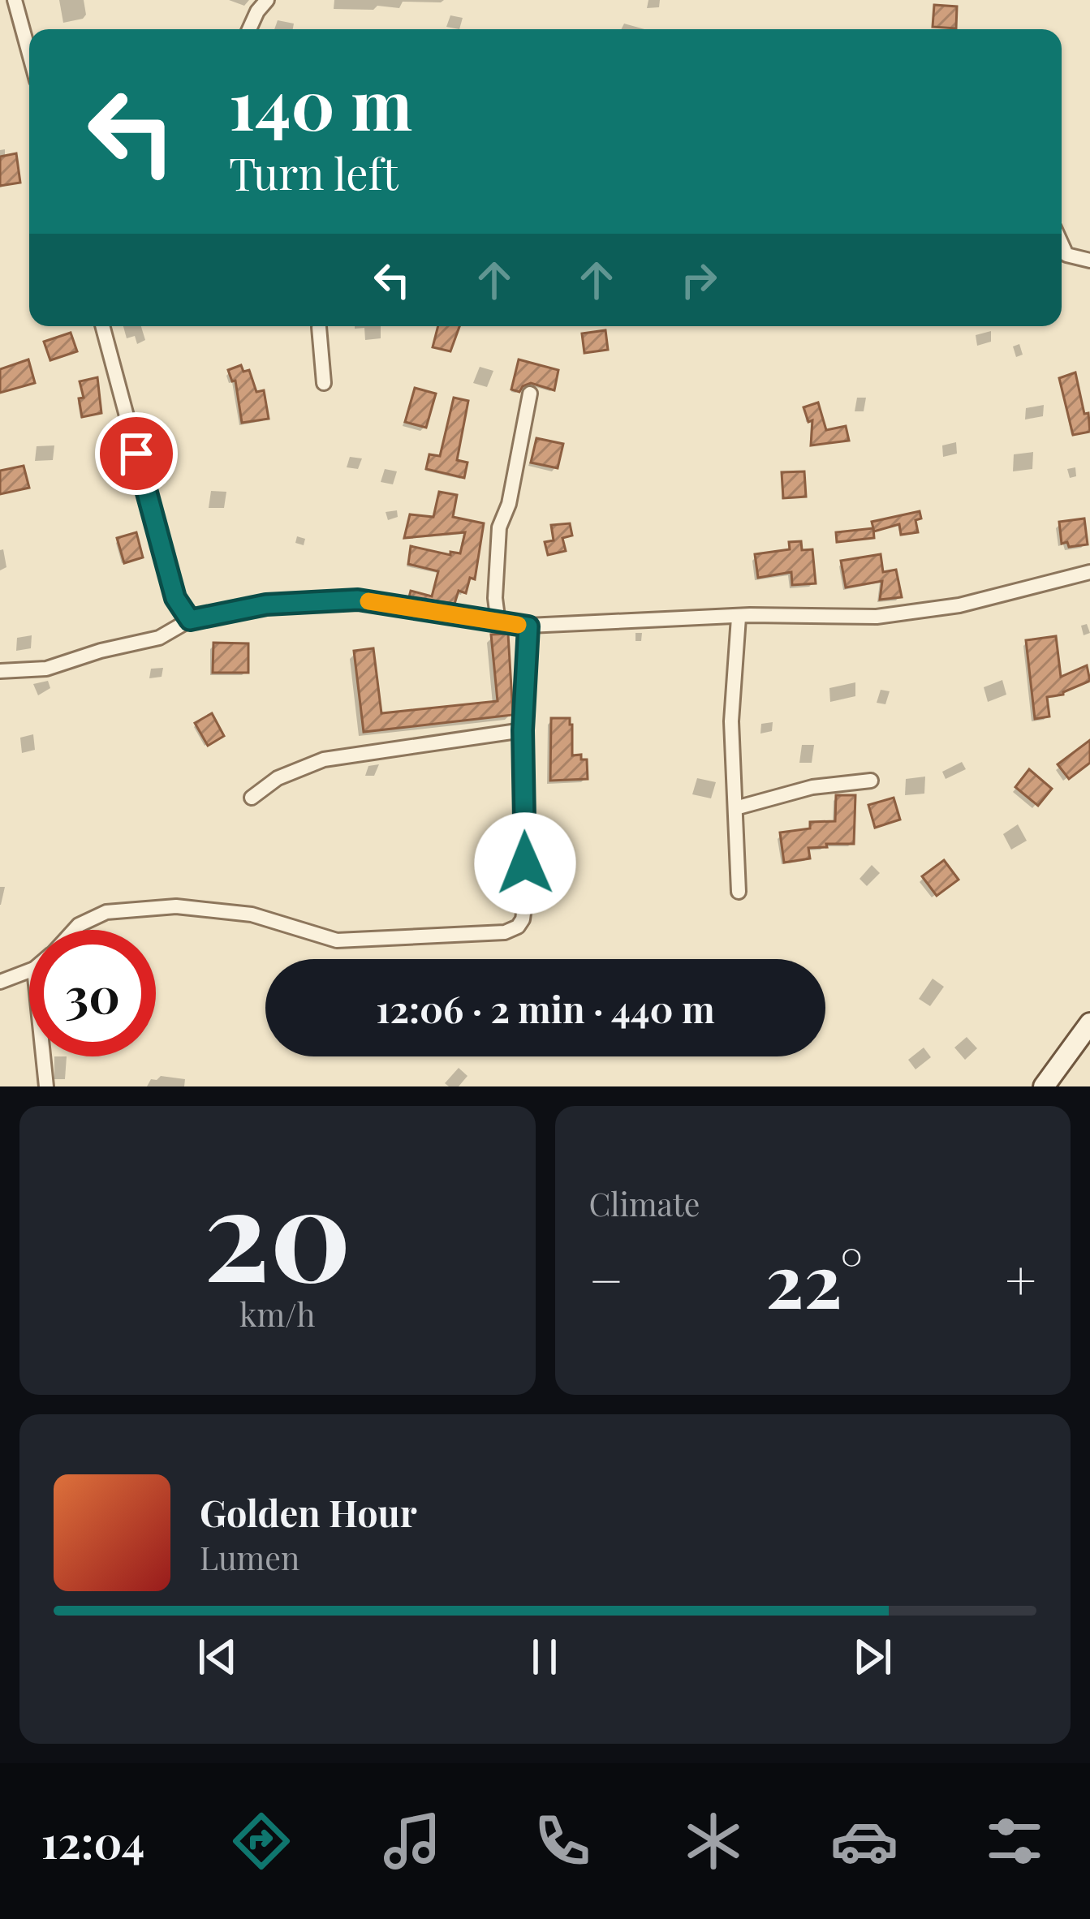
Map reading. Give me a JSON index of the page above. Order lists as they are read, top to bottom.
{
  "page": {
    "turn": ["140 m", "Turn left"],
    "limit": "30",
    "trip": "12:06 · 2 min · 440 m",
    "tile": [
      ["20", "km/h"],
      "Climate"
    ],
    "heat": ["−", "22°", "+"],
    "song": ["Golden Hour", "Lumen"],
    "tabs": "12:04"
  }
}
